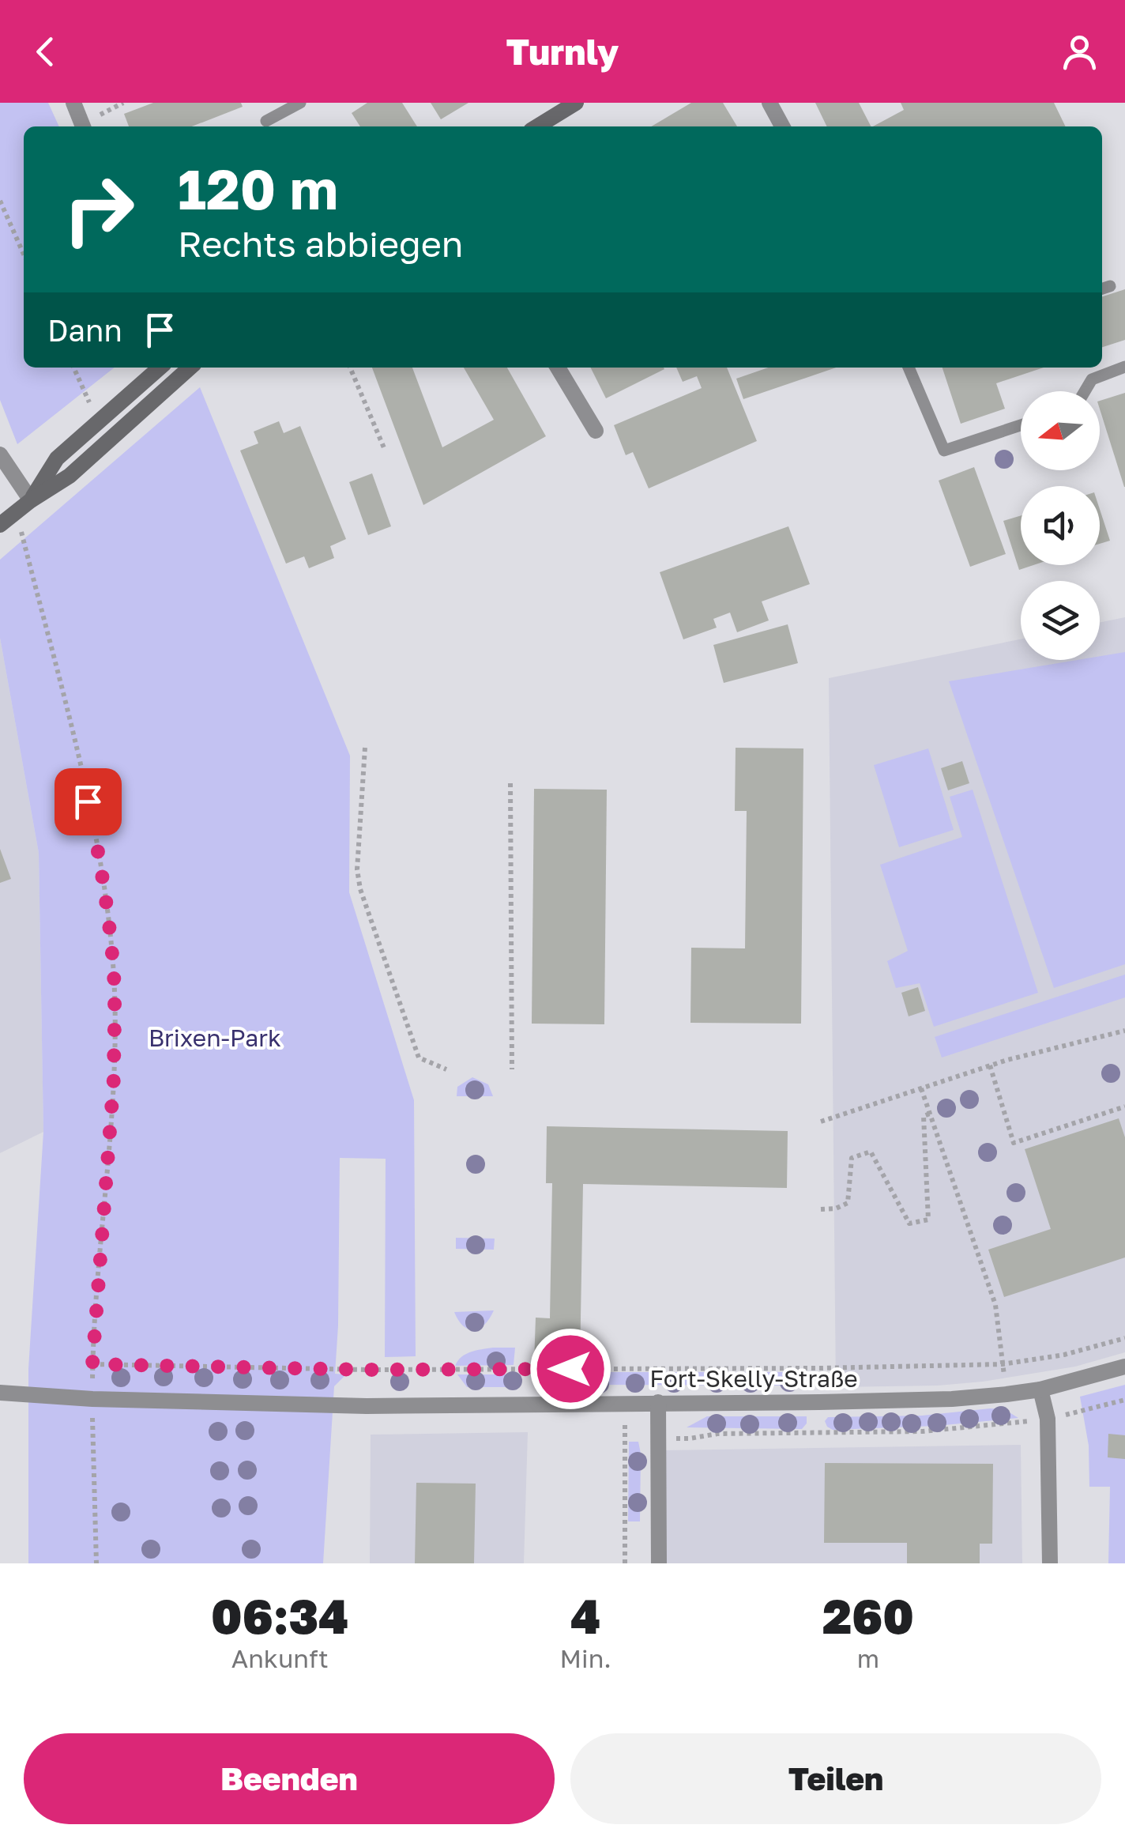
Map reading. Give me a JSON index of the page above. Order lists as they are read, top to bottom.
{
  "streets": {
    "street": ["Fort-Skelly-Straße"]
  },
  "parks": ["Brixen-Park"],
  "north": "left",
  "page": {
    "header": "Turnly",
    "turn": ["120 m", "Rechts abbiegen"],
    "then": "Dann",
    "eta": [
      "06:34",
      "Ankunft",
      "4",
      "Min.",
      "260",
      "m"
    ],
    "buttons": ["Beenden", "Teilen"]
  }
}
